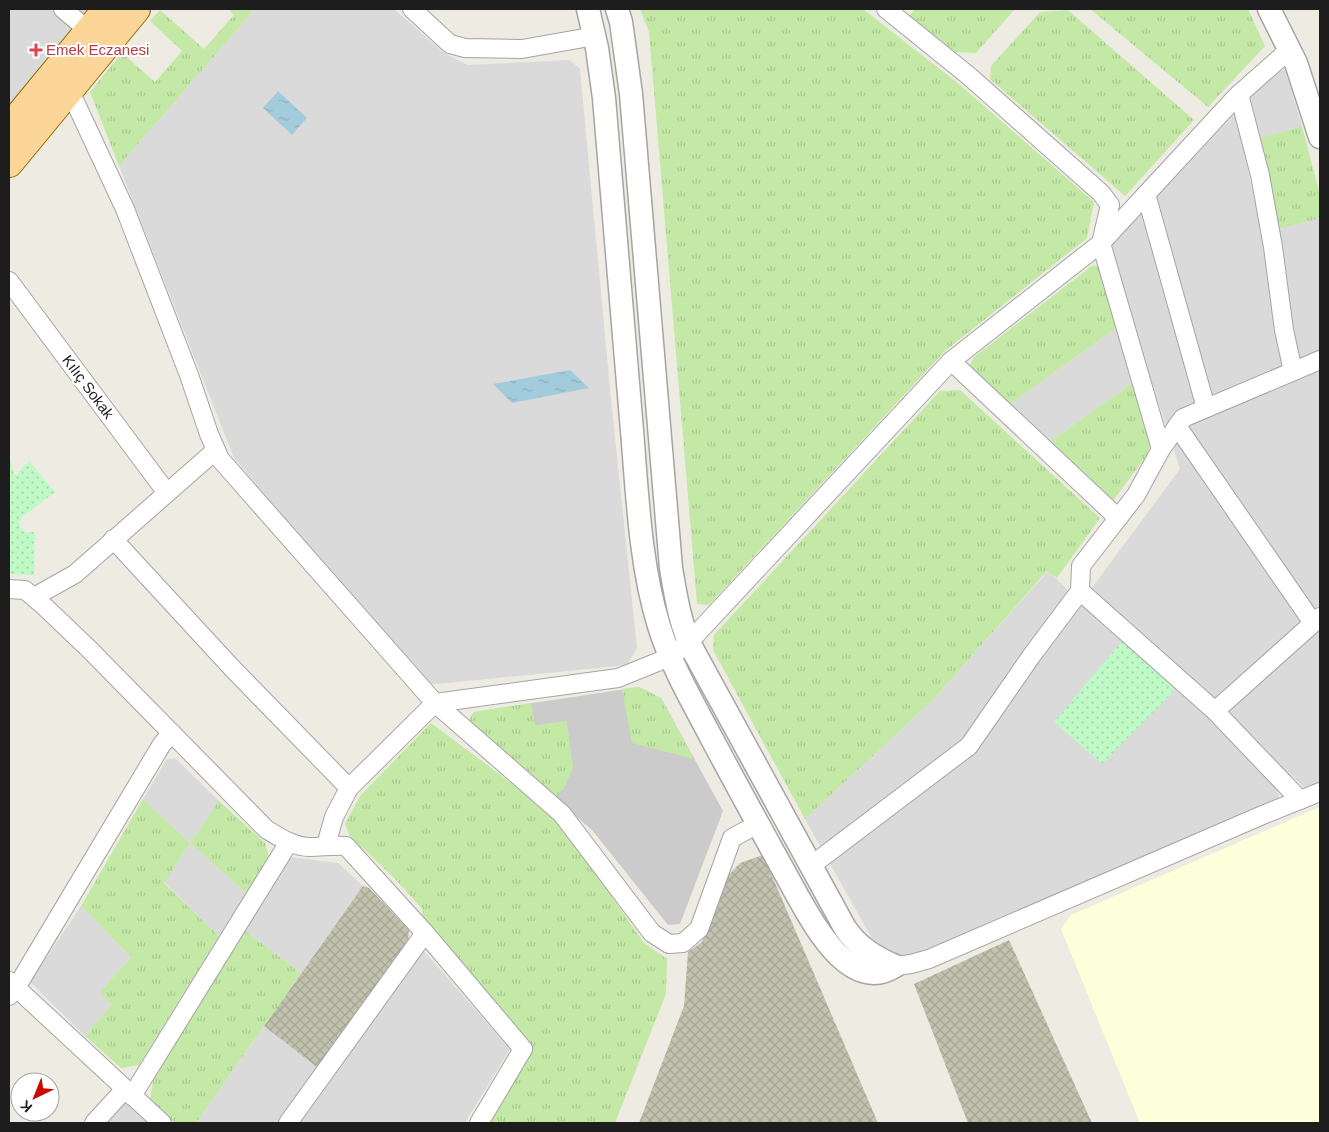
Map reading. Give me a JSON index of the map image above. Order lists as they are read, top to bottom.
{
  "streets": {
    "street": ["Kılıç Sokak"]
  },
  "places": {
    "health": ["Emek Eczanesi"]
  },
  "north": "bottom left"
}
